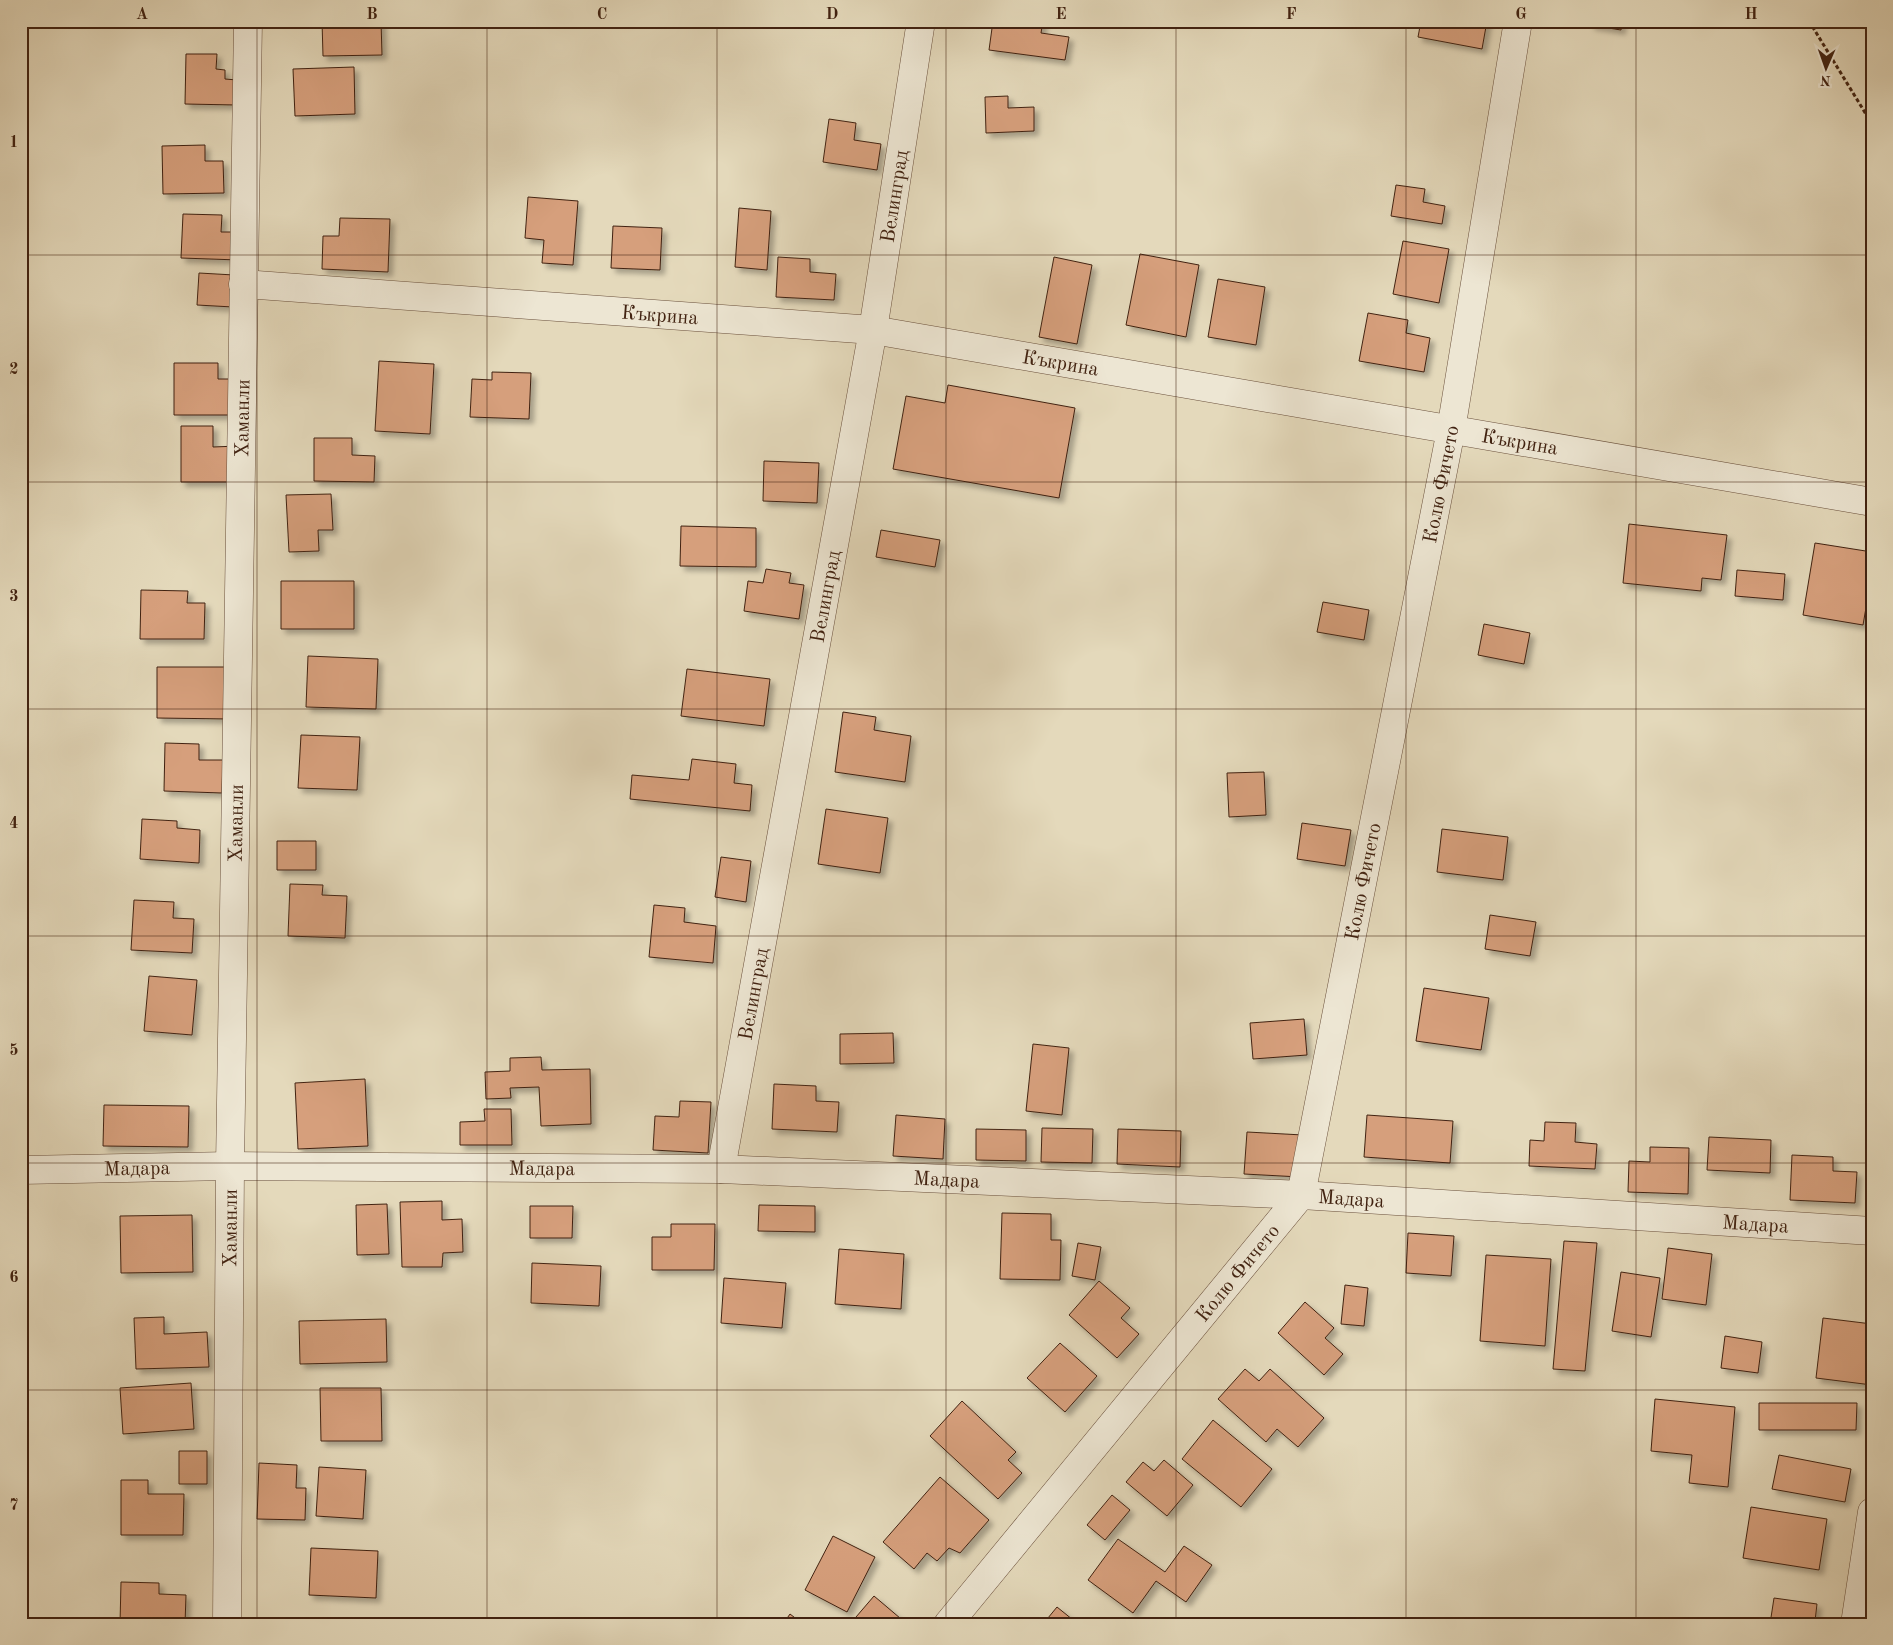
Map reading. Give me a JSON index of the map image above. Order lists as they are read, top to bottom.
{
  "streets": {
    "street": [
      "Велинград",
      "Къкрина",
      "Хаманли",
      "Колю Фичето",
      "Мадара"
    ]
  },
  "crossings": [
    ["Велинград", "Къкрина"],
    ["Велинград", "Мадара"],
    ["Къкрина", "Хаманли"],
    ["Къкрина", "Колю Фичето"],
    ["Хаманли", "Мадара"],
    ["Колю Фичето", "Мадара"]
  ],
  "north": "bottom",
  "grid": {
    "columns": [
      "A",
      "B",
      "C",
      "D",
      "E",
      "F",
      "G",
      "H"
    ],
    "rows": [
      "1",
      "2",
      "3",
      "4",
      "5",
      "6",
      "7"
    ]
  }
}
